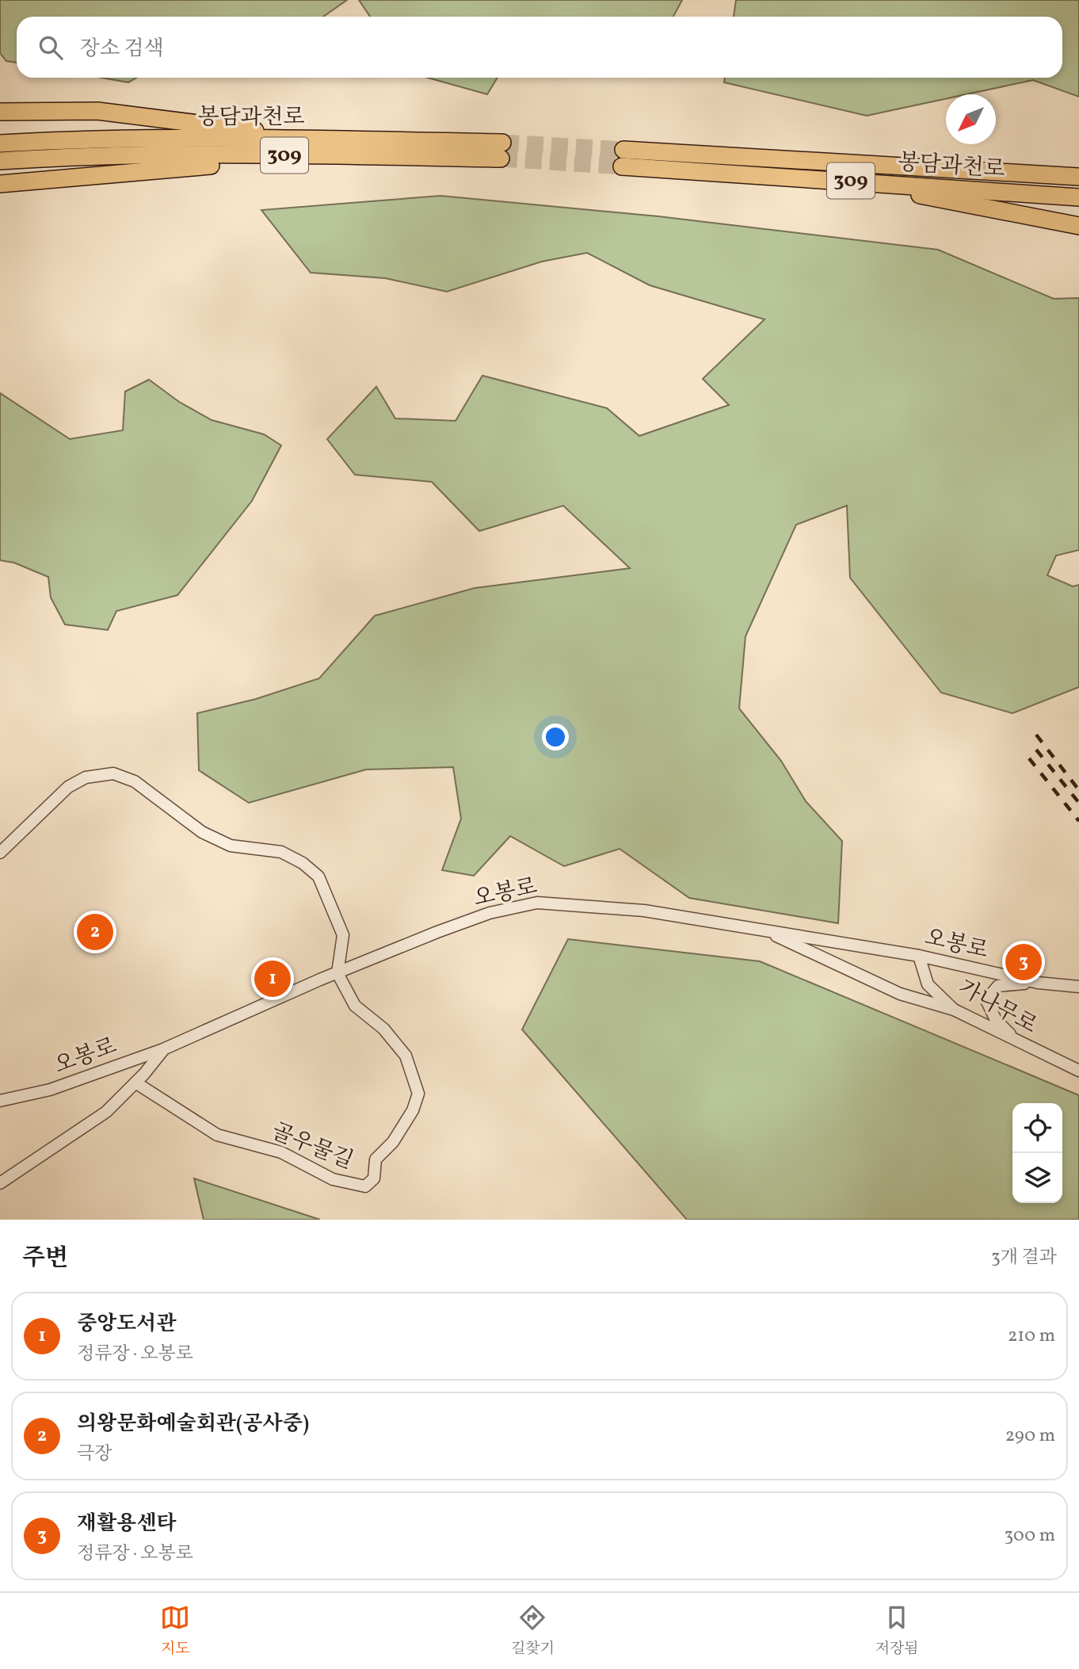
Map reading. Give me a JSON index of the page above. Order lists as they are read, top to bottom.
{
  "streets": {
    "highway": ["봉담과천로", "309"],
    "street": ["오봉로", "가나무로", "골우물길"]
  },
  "crossings": [
    ["오봉로", "가나무로"],
    ["오봉로", "골우물길"]
  ],
  "north": "bottom left",
  "page": {
    "search": "장소 검색",
    "pins": ["2", "3", "1"],
    "heading": ["주변", "3개 결과"],
    "list": [
      {
        "mark": "1",
        "name": "중앙도서관",
        "note": "정류장 · 오봉로",
        "value": "210 m"
      },
      {
        "mark": "2",
        "name": "의왕문화예술회관(공사중)",
        "note": "극장",
        "value": "290 m"
      },
      {
        "mark": "3",
        "name": "재활용센타",
        "note": "정류장 · 오봉로",
        "value": "300 m"
      }
    ],
    "nav": ["지도", "길찾기", "저장됨"]
  }
}
